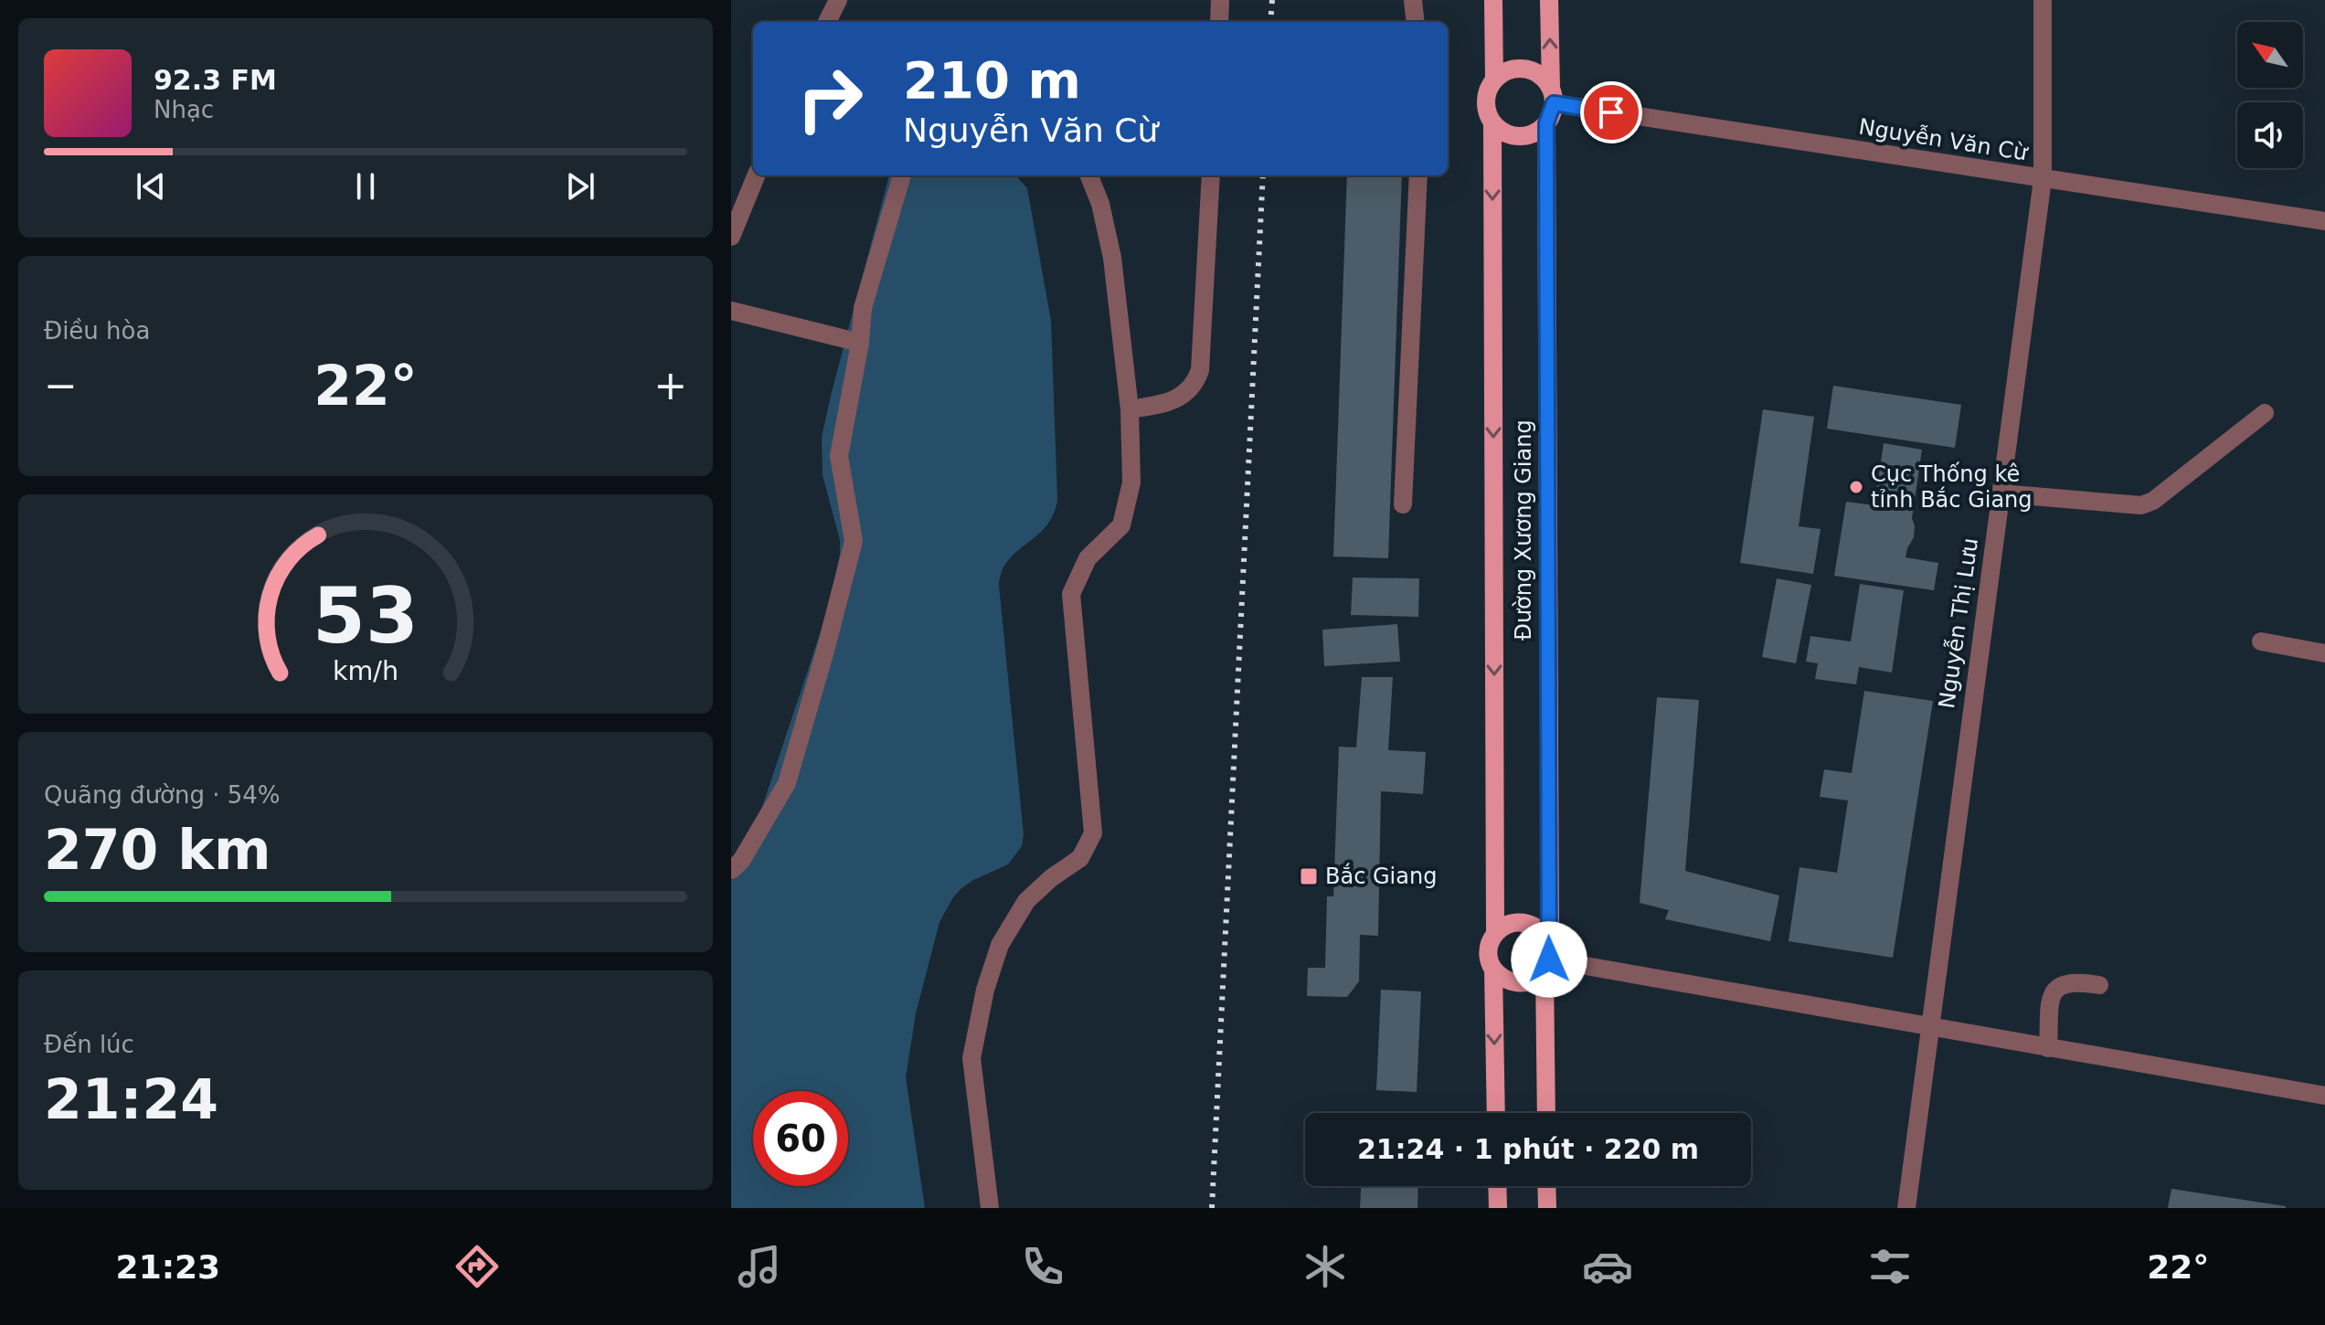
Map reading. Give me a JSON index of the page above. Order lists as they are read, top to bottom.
{
  "streets": {
    "main road": ["Đường Xương Giang"],
    "street": ["Nguyễn Văn Cừ", "Nguyễn Thị Lưu"]
  },
  "crossings": [
    ["Nguyễn Văn Cừ", "Đường Xương Giang"],
    ["Nguyễn Văn Cừ", "Nguyễn Thị Lưu"]
  ],
  "places": {
    "other": ["Cục Thống kê tỉnh Bắc Giang"],
    "transit": ["Bắc Giang"]
  },
  "north": "top left",
  "page": {
    "turn": ["210 m", "Nguyễn Văn Cừ"],
    "song": ["92.3 FM", "Nhạc"],
    "tile": [
      "Điều hòa",
      ["Quãng đường · 54%", "270 km"],
      ["Đến lúc", "21:24"]
    ],
    "heat": ["−", "22°", "+"],
    "limit": "60",
    "trip": "21:24 · 1 phút · 220 m",
    "tabs": ["21:23", "22°"],
    "gauge": ["53", "km/h"]
  }
}
